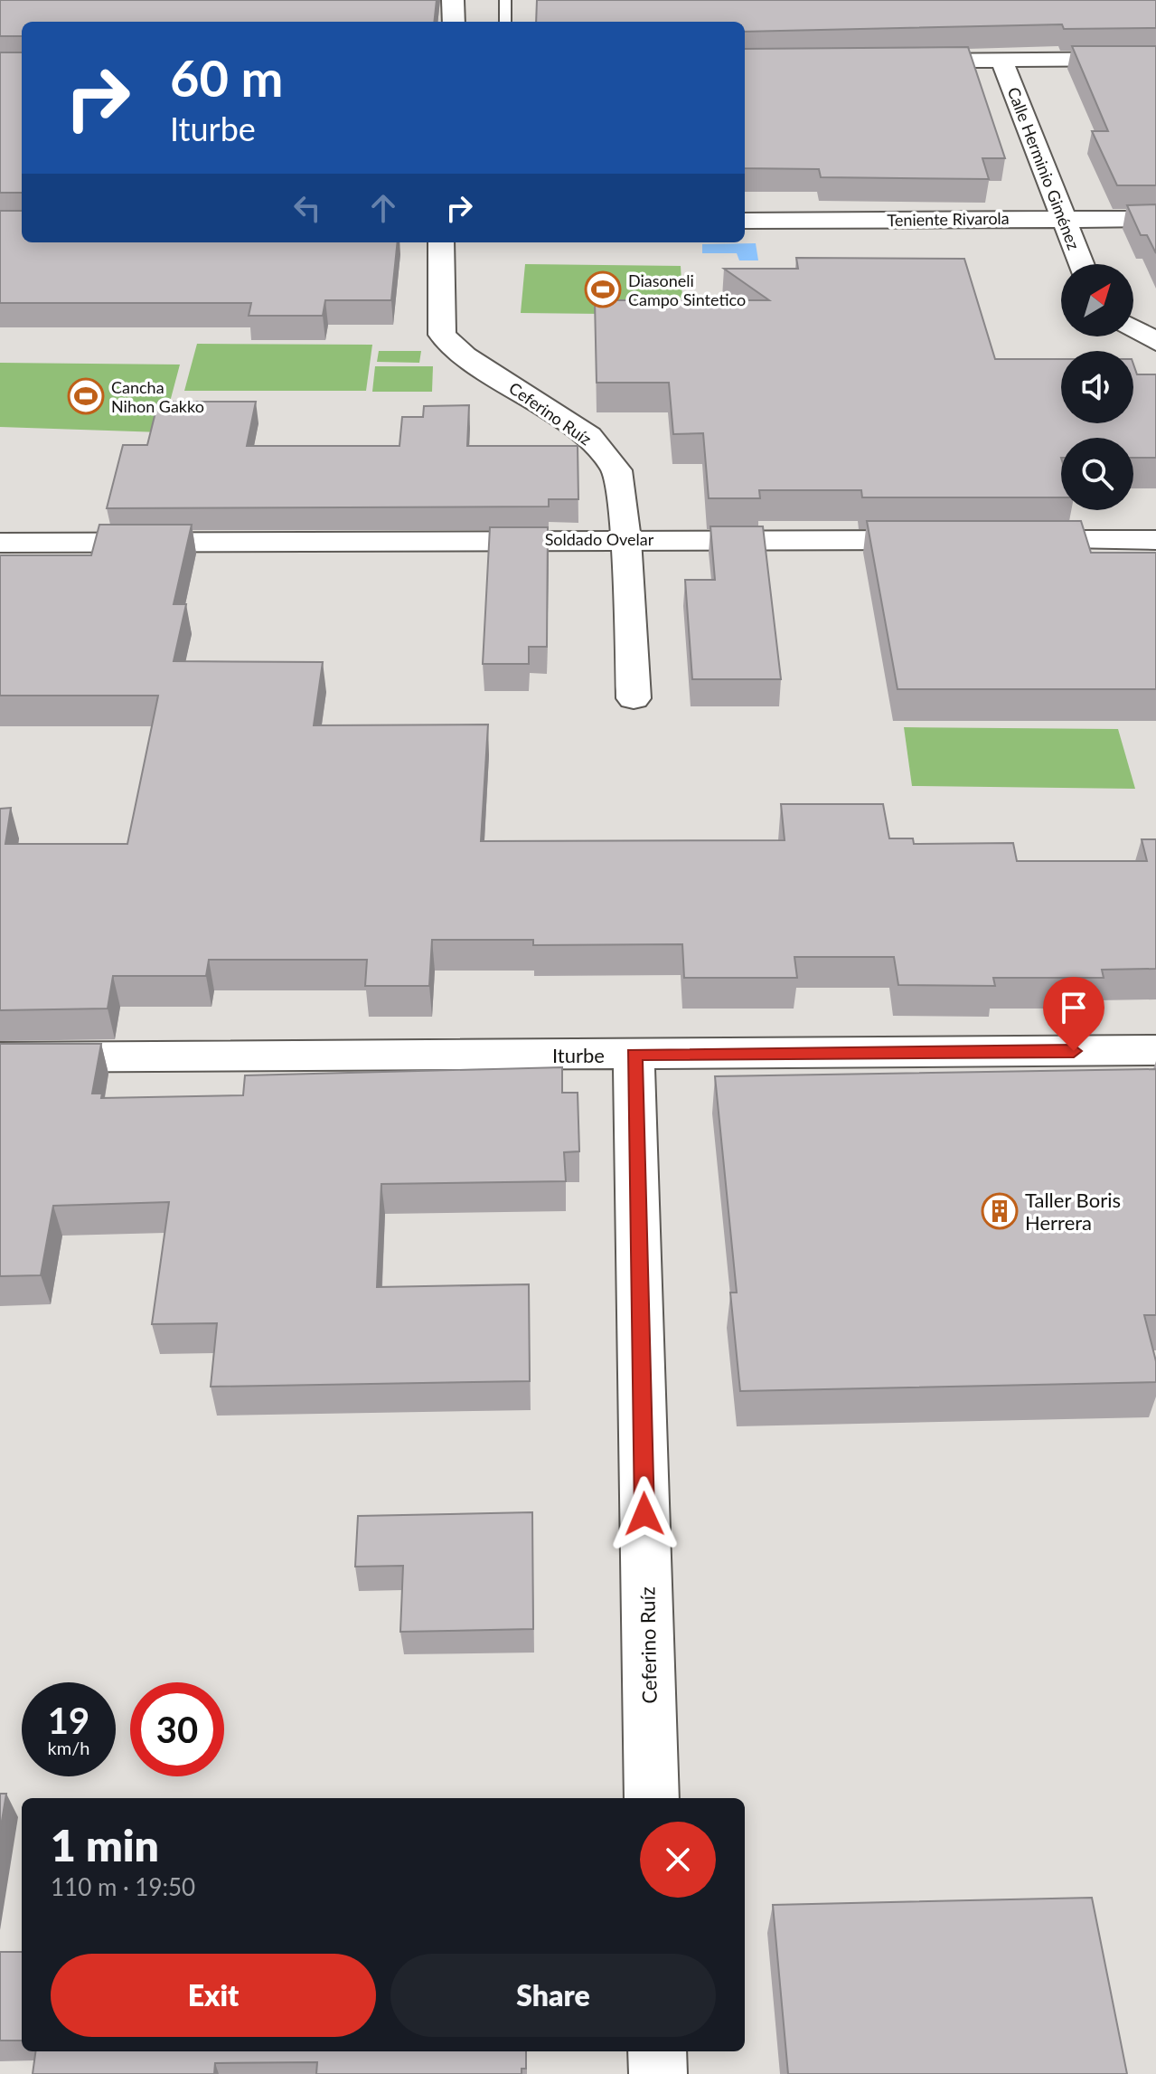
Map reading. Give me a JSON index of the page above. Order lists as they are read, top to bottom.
{
  "streets": {
    "street": [
      "Calle Herminio Giménez",
      "Teniente Rivarola",
      "Ceferino Ruíz",
      "Soldado Ovelar",
      "Iturbe"
    ]
  },
  "crossings": [
    ["Calle Herminio Giménez", "Teniente Rivarola"],
    ["Ceferino Ruíz", "Soldado Ovelar"],
    ["Ceferino Ruíz", "Iturbe"]
  ],
  "places": {
    "sports": ["Diasoneli Campo Sintetico", "Cancha Nihon Gakko"],
    "building": ["Taller Boris Herrera"]
  },
  "north": "top right",
  "page": {
    "turn": ["60 m", "Iturbe"],
    "speed": "19 km/h",
    "limit": "30",
    "heading": ["1 min", "110 m · 19:50"],
    "buttons": ["Exit", "Share"]
  }
}
